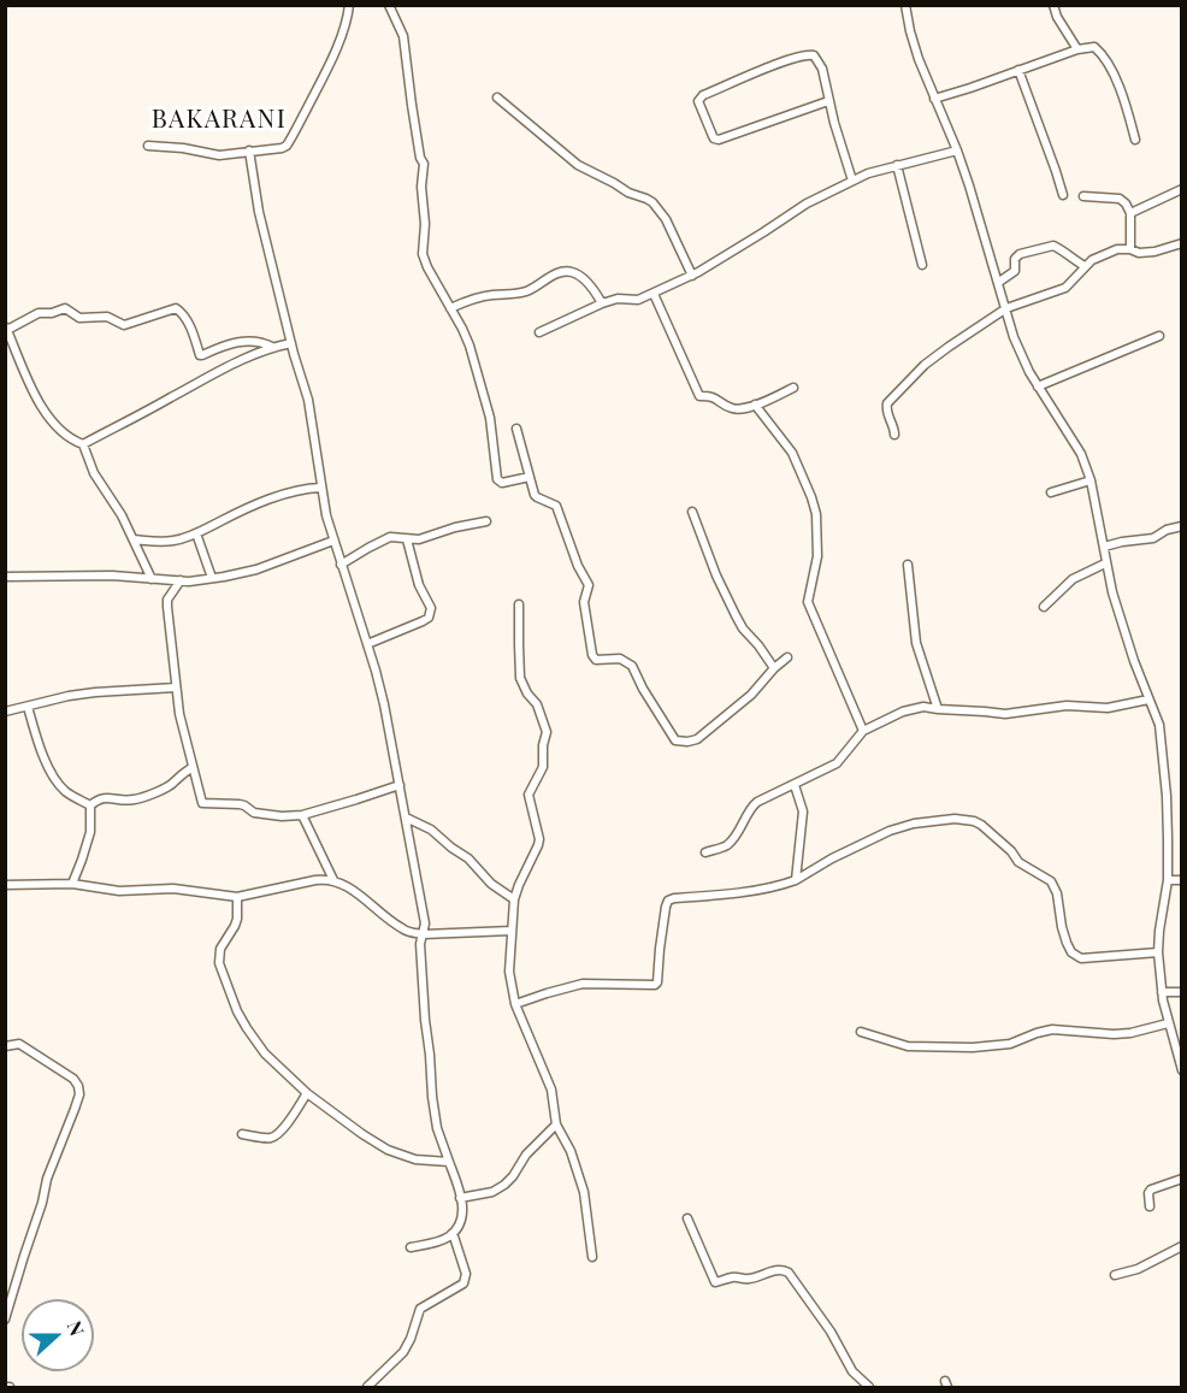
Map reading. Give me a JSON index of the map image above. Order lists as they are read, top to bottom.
{
  "districts": ["BAKARANI"],
  "north": "right"
}
